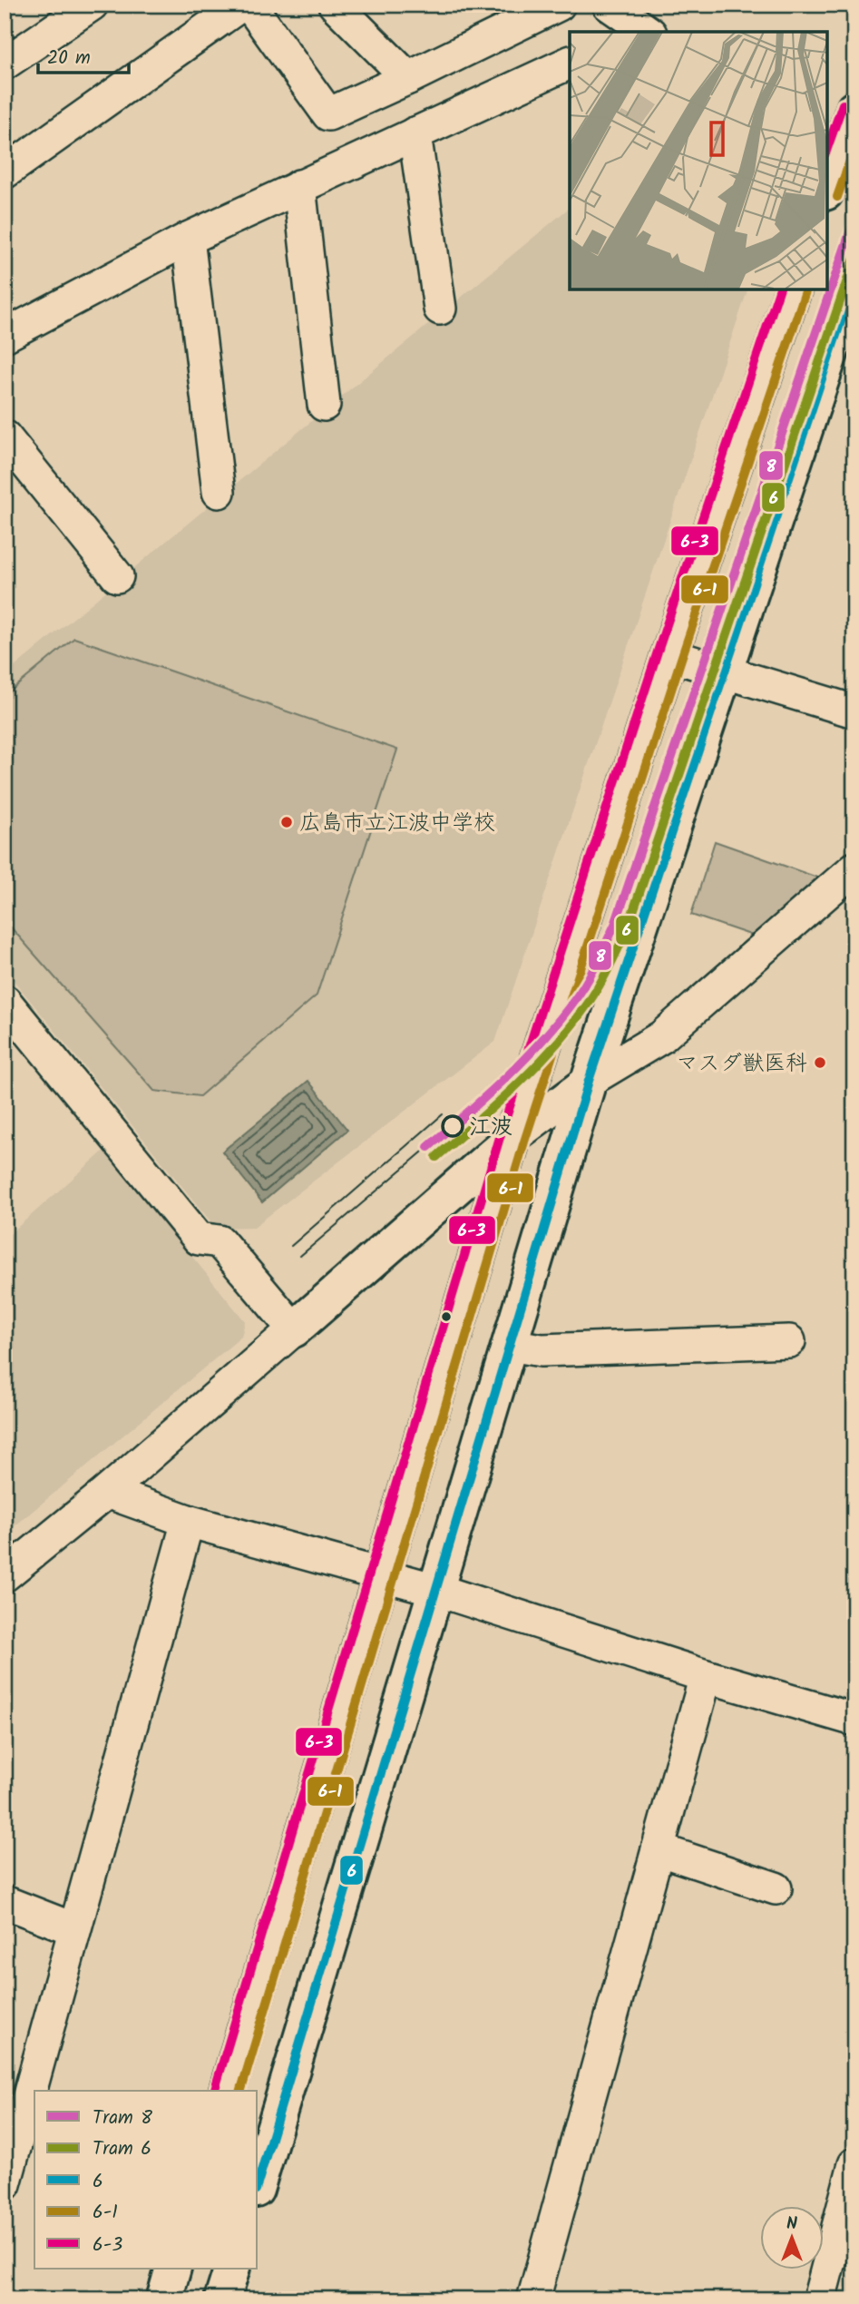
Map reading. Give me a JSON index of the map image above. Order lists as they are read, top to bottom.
{
  "places": ["広島市立江波中学校", "マスダ獣医科", "江波"],
  "lines": [
    "transit line 6-3",
    "transit line 6-1",
    "tram line 8",
    "tram line 6",
    "transit line 6"
  ],
  "legend": [
    "Tram 8",
    "Tram 6",
    "6",
    "6-1",
    "6-3"
  ],
  "scale_bar": "20 m",
  "north": "top"
}
